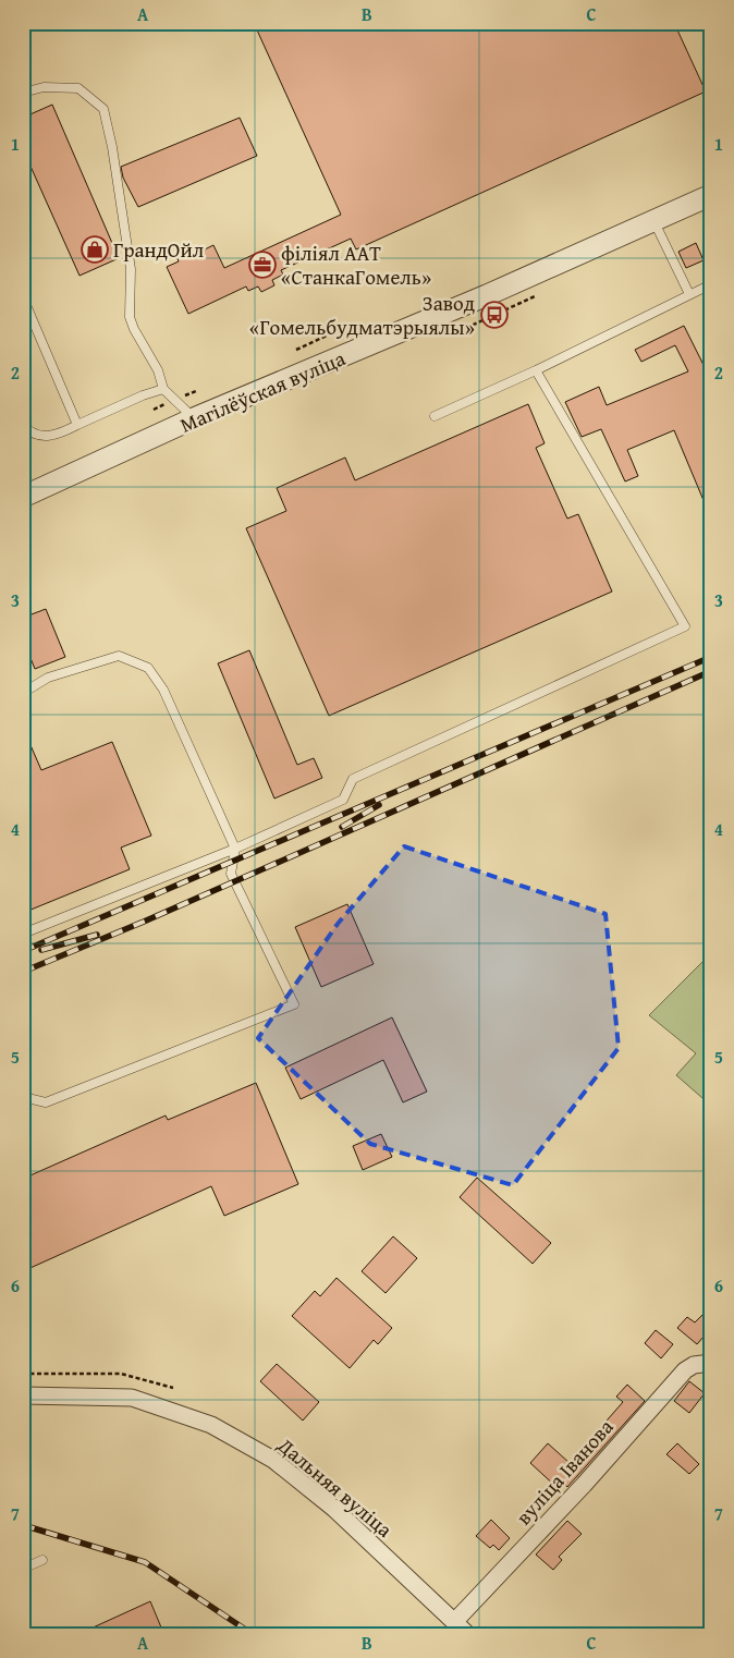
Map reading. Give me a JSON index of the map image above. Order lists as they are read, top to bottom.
{
  "streets": {
    "street": ["Магілёўская вуліца", "вуліца Іванова", "Дальняя вуліца"]
  },
  "crossings": [
    ["вуліца Іванова", "Дальняя вуліца"]
  ],
  "places": {
    "shop": ["ГрандОйл"],
    "office": ["філіял ААТ «СтанкаГомель»"],
    "bus stop": ["Завод «Гомельбудматэрыялы»"]
  },
  "grid": {
    "columns": ["A", "B", "C"],
    "rows": [
      "1",
      "2",
      "3",
      "4",
      "5",
      "6",
      "7"
    ]
  }
}
